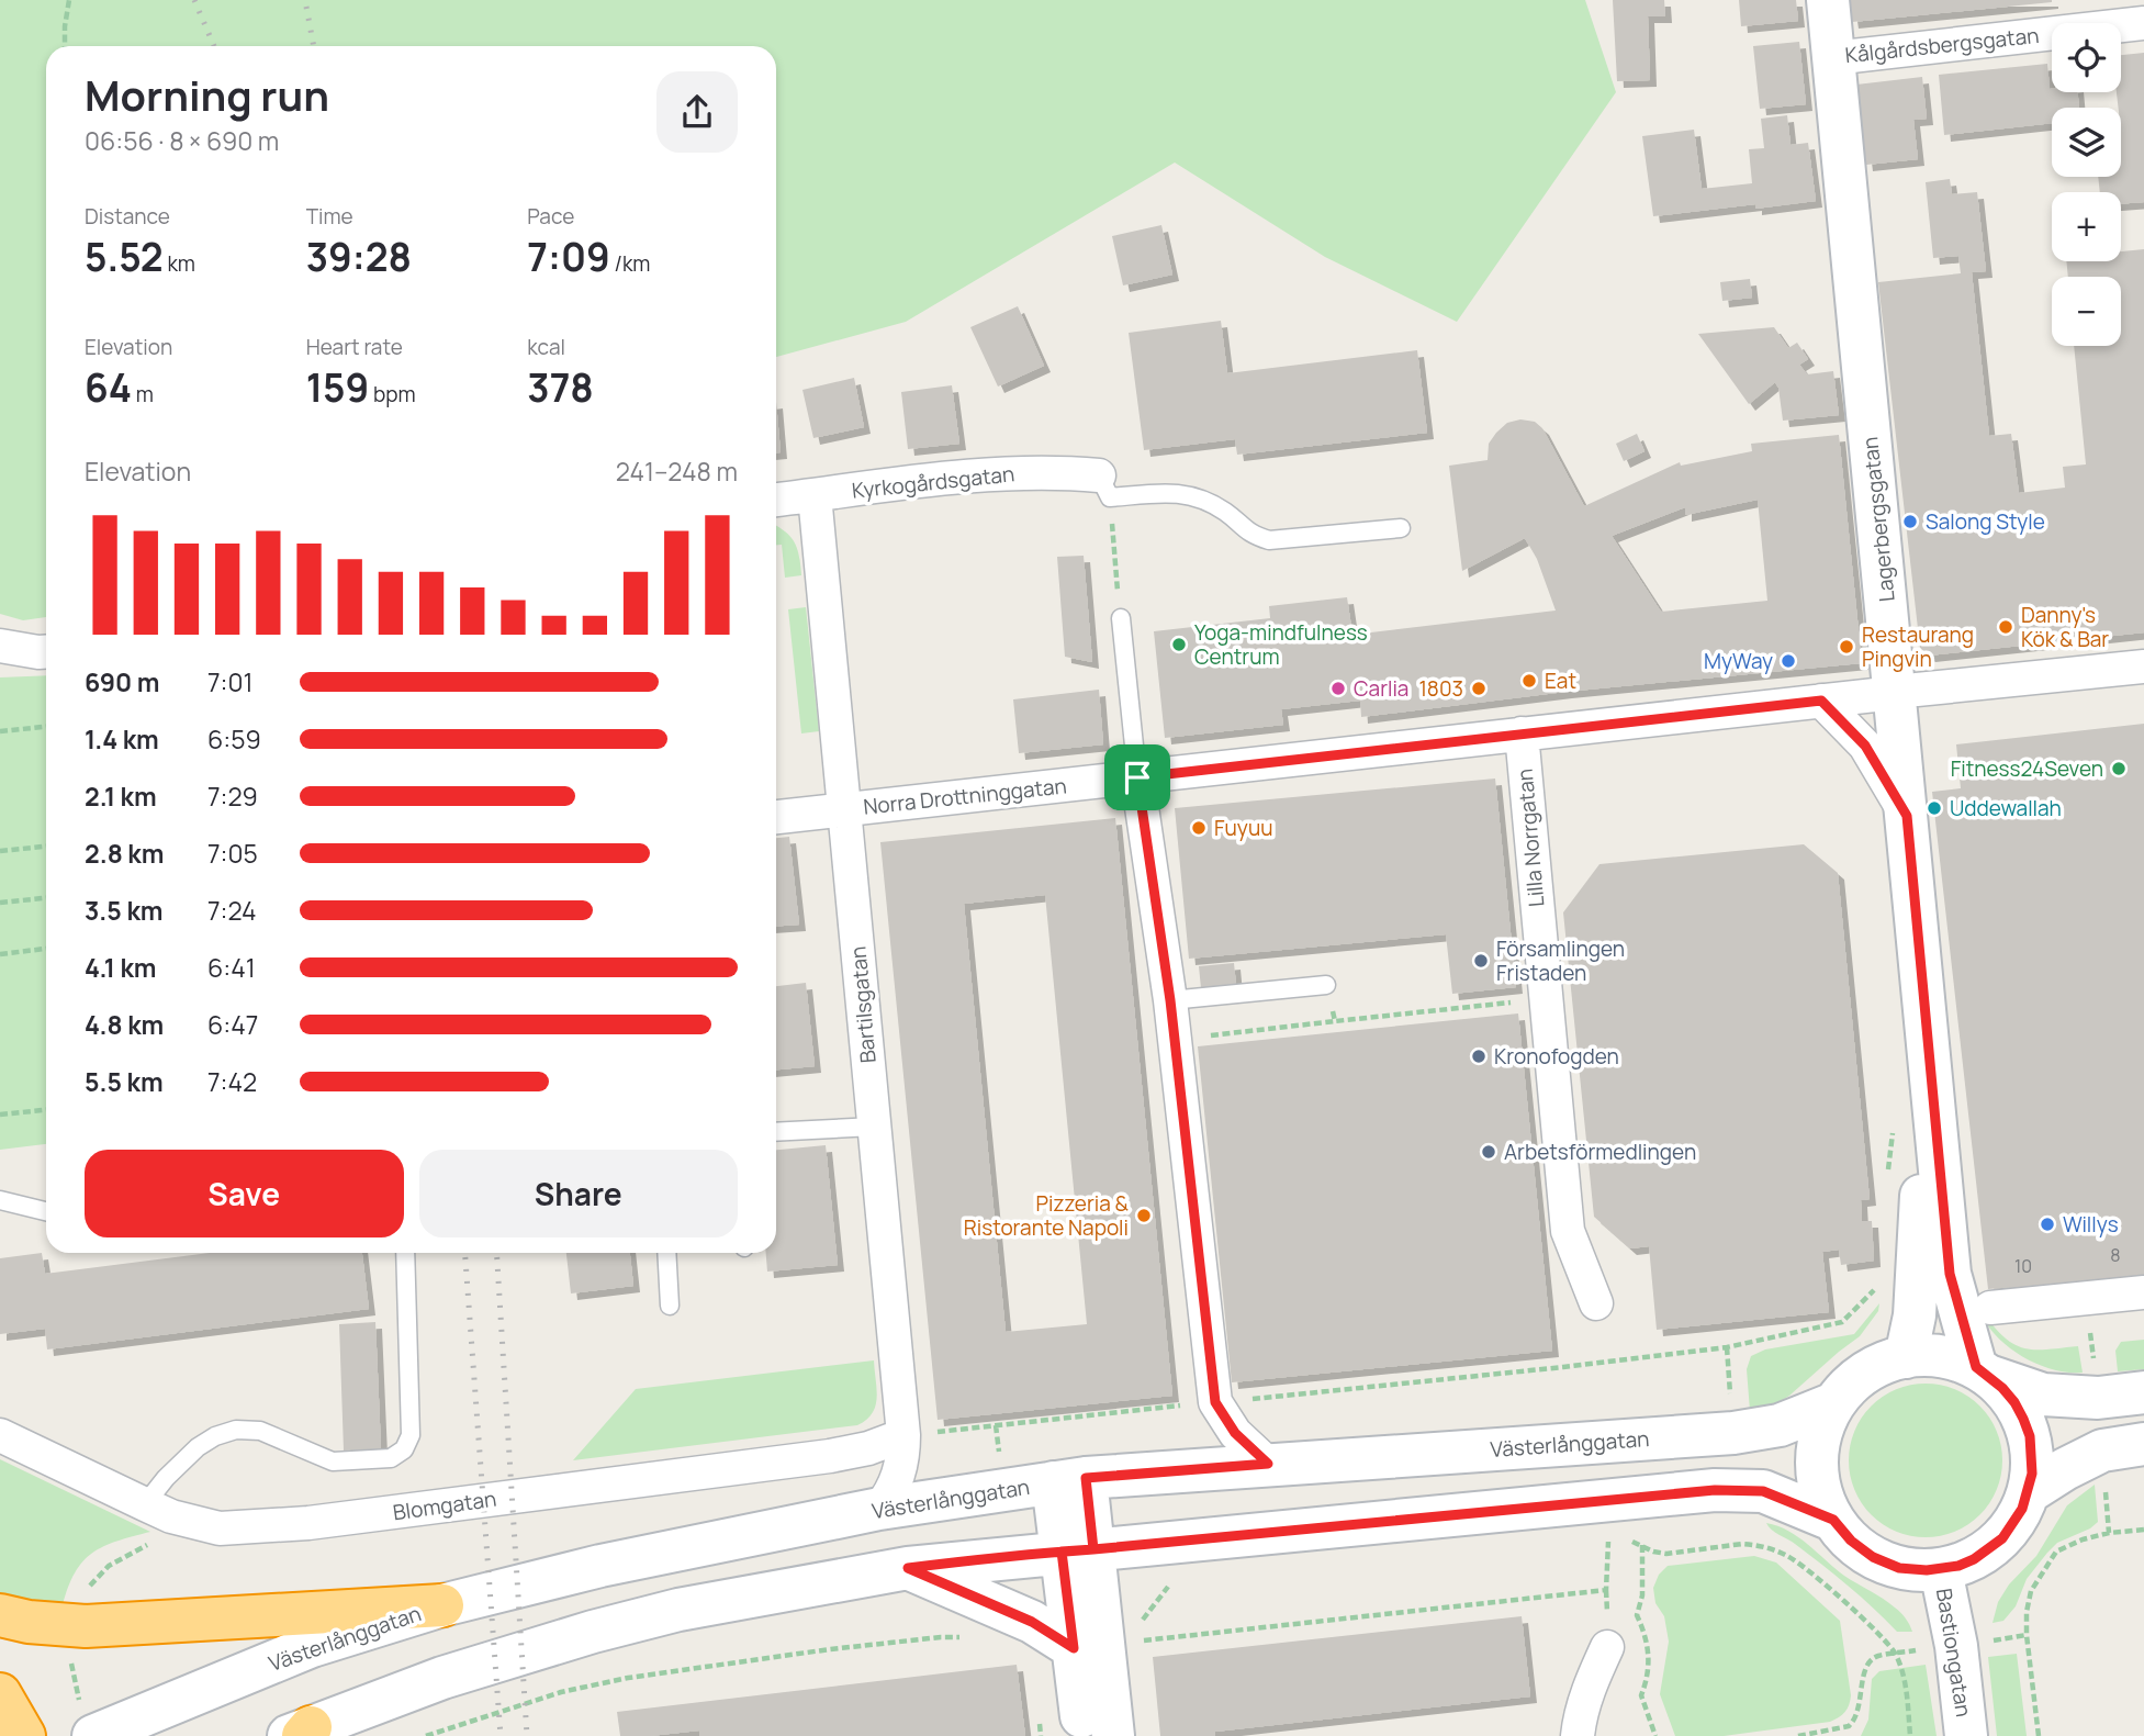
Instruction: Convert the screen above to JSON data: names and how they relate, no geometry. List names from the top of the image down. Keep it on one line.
{"streets":{"main road":["Lagerbergsgatan","Västerlånggatan","Bastiongatan"],"street":["Kålgårdsbergsgatan","Kyrkogårdsgatan","Norra Drottninggatan","Lilla Norrgatan","Bartilsgatan","Blomgatan"]},"crossings":[["Kålgårdsbergsgatan","Lagerbergsgatan"],["Kyrkogårdsgatan","Bartilsgatan"],["Lagerbergsgatan","Norra Drottninggatan"],["Lagerbergsgatan","Västerlånggatan"],["Lagerbergsgatan","Bastiongatan"],["Norra Drottninggatan","Lilla Norrgatan"],["Norra Drottninggatan","Bartilsgatan"],["Bartilsgatan","Västerlånggatan"],["Bartilsgatan","Blomgatan"],["Västerlånggatan","Bastiongatan"]],"places":["Salong Style","Danny's Kök & Bar","Yoga-mindfulness Centrum","Restaurang Pingvin","MyWay","Eat","Carlia","1803","Fitness24Seven","Uddewallah","Fuyuu","Församlingen Fristaden","Kronofogden","Arbetsförmedlingen","Pizzeria & Ristorante Napoli","Willys"],"house_numbers":["8","10"],"page":{"map_buttons":["+","−"],"heading":["Morning run","06:56 · 8 × 690 m"],"stats":[["Distance","5.52 km"],["Time","39:28"],["Pace","7:09 /km"],["Elevation","64 m"],["Heart rate","159 bpm"],["kcal","378"]],"chart":["Elevation","241–248 m"],"list":[{"name":"690 m","note":"7:01"},{"name":"1.4 km","note":"6:59"},{"name":"2.1 km","note":"7:29"},{"name":"2.8 km","note":"7:05"},{"name":"3.5 km","note":"7:24"},{"name":"4.1 km","note":"6:41"},{"name":"4.8 km","note":"6:47"},{"name":"5.5 km","note":"7:42"}],"buttons":["Save","Share"]}}
